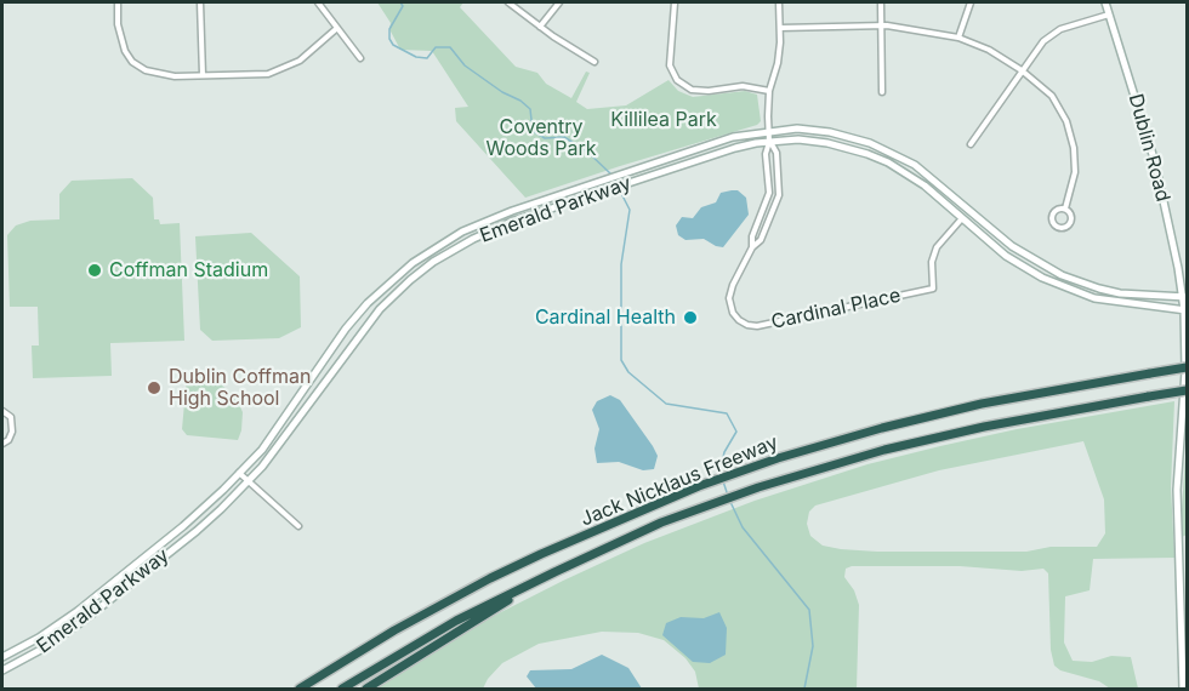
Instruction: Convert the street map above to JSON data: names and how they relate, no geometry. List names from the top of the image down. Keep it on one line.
{"streets":{"highway":["Jack Nicklaus Freeway"],"main road":["Dublin Road","Emerald Parkway"],"street":["Cardinal Place"]},"crossings":[["Dublin Road","Emerald Parkway"],["Emerald Parkway","Cardinal Place"]],"parks":["Killilea Park","Coventry Woods Park"],"places":["Coffman Stadium","Cardinal Health","Dublin Coffman High School"]}
